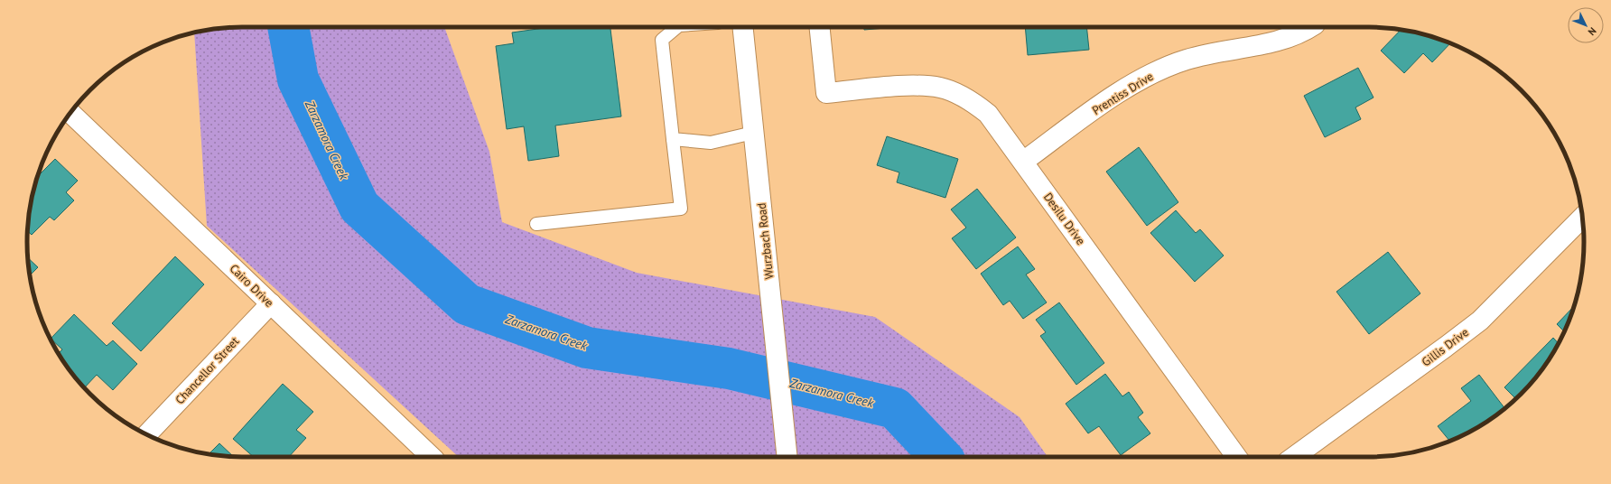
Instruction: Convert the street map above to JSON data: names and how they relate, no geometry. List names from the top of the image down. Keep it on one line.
{"streets":{"street":["Prentiss Drive","Desilu Drive","Wurzbach Road","Cairo Drive","Gillis Drive","Chancellor Street"]},"crossings":[["Prentiss Drive","Desilu Drive"],["Cairo Drive","Chancellor Street"]],"water":["Zarzamora Creek"],"north":"bottom right"}
